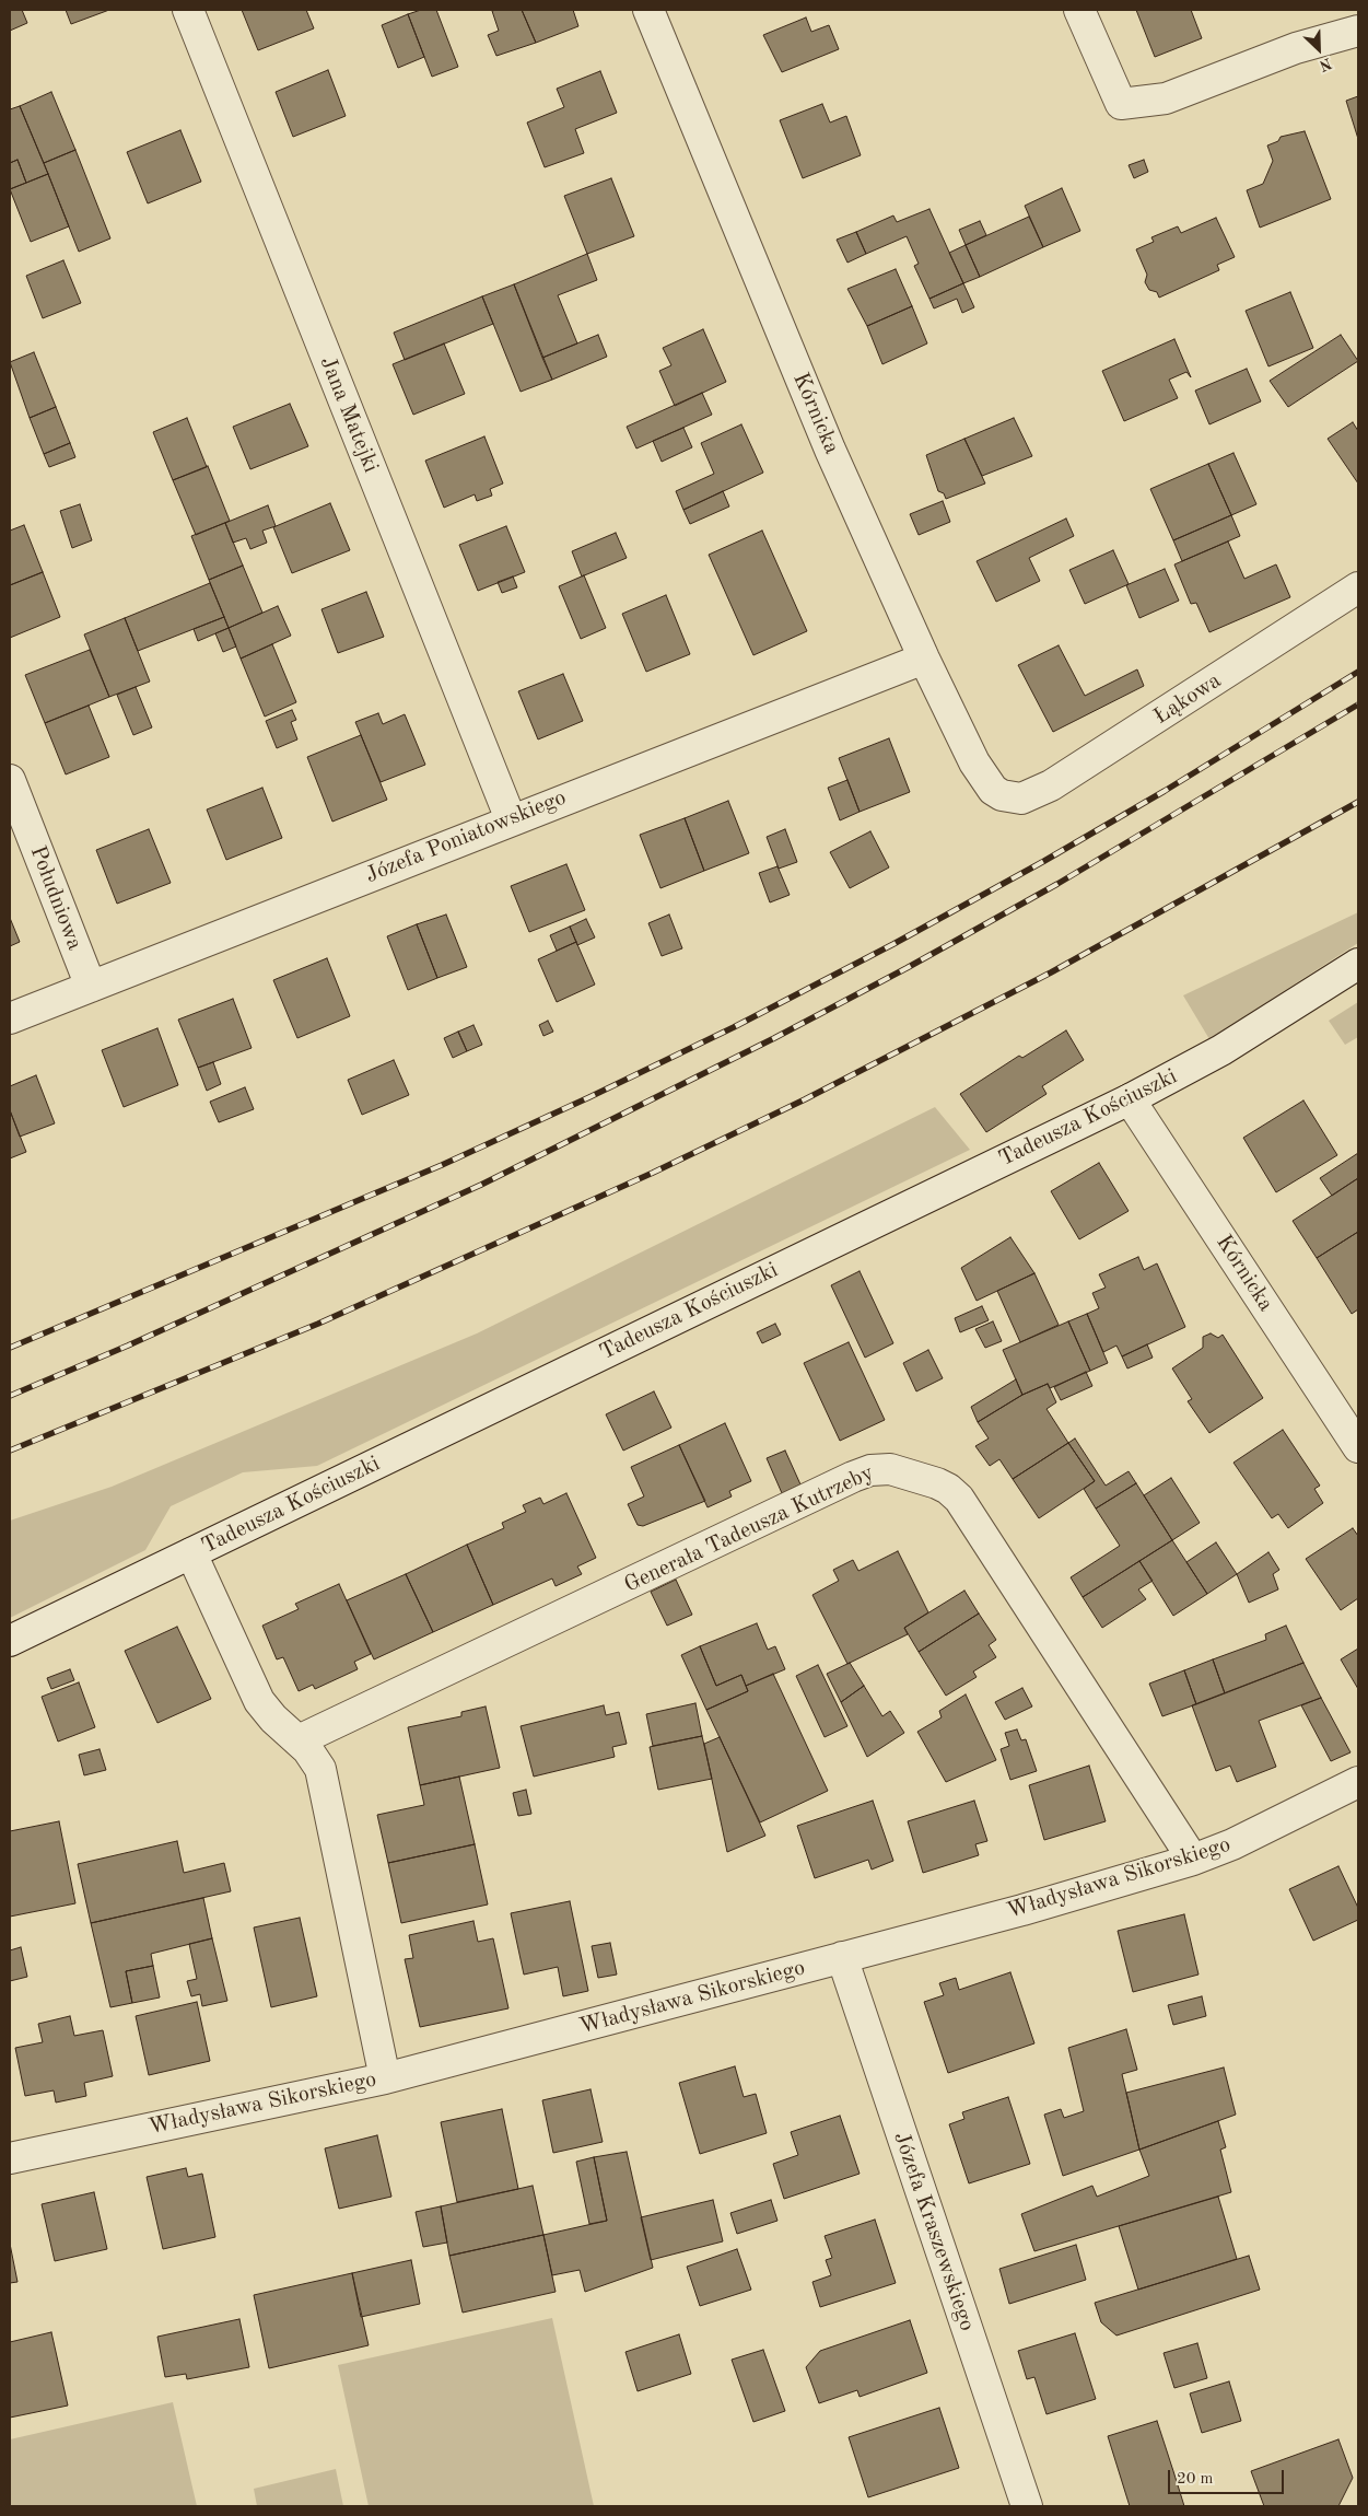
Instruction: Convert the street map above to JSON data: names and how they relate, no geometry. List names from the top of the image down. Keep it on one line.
{"streets":{"street":["Kórnicka","Jana Matejki","Łąkowa","Józefa Poniatowskiego","Południowa","Tadeusza Kościuszki","Generała Tadeusza Kutrzeby","Władysława Sikorskiego","Józefa Kraszewskiego"]},"crossings":[["Kórnicka","Łąkowa"],["Kórnicka","Józefa Poniatowskiego"],["Kórnicka","Tadeusza Kościuszki"],["Jana Matejki","Józefa Poniatowskiego"],["Józefa Poniatowskiego","Południowa"],["Generała Tadeusza Kutrzeby","Władysława Sikorskiego"],["Władysława Sikorskiego","Józefa Kraszewskiego"]],"scale_bar":"20 m","north":"bottom right"}
